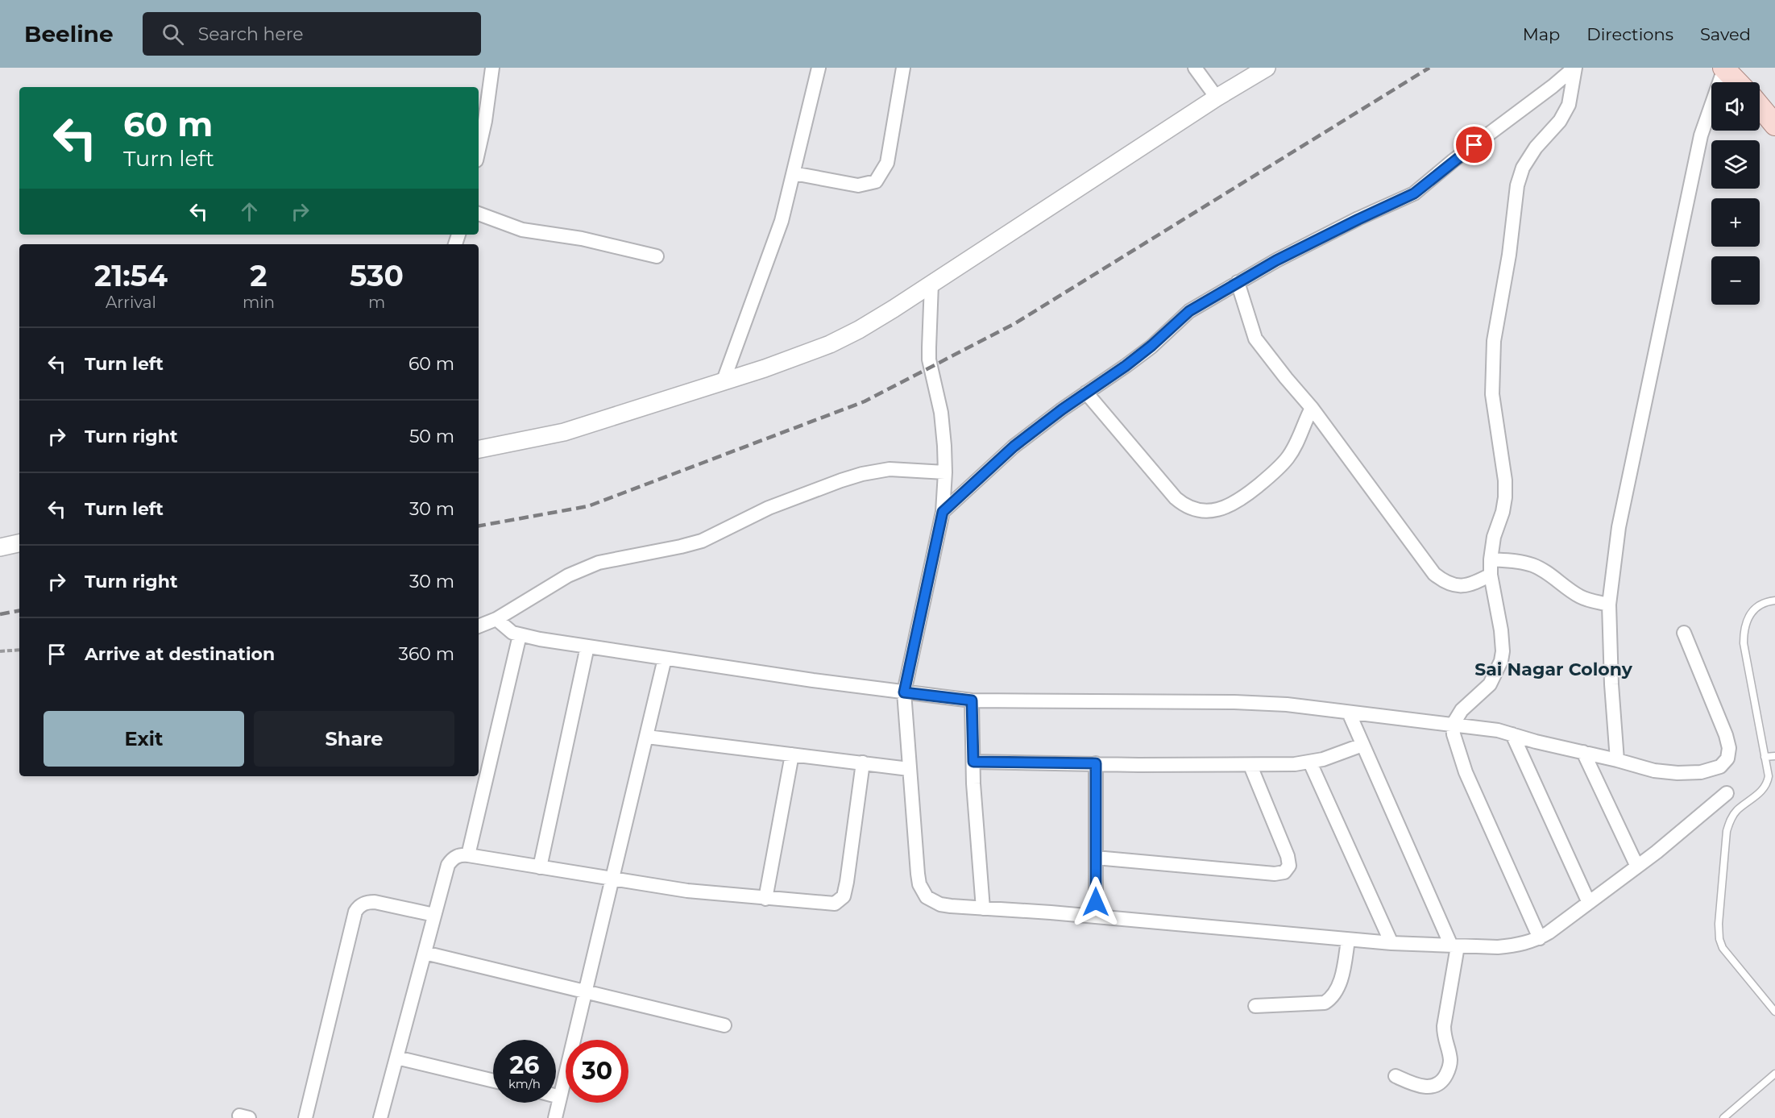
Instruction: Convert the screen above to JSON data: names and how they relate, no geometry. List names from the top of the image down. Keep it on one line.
{"districts":["Sai Nagar Colony"],"page":{"header":"Beeline","search":"Search here","nav":["Map","Directions","Saved"],"map_buttons":["+","−"],"turn":["60 m","Turn left"],"eta":["21:54","Arrival","2","min","530","m"],"list":[{"name":"Turn left","value":"60 m"},{"name":"Turn right","value":"50 m"},{"name":"Turn left","value":"30 m"},{"name":"Turn right","value":"30 m"},{"name":"Arrive at destination","value":"360 m"}],"buttons":["Exit","Share"],"speed":"26 km/h","limit":"30"}}
